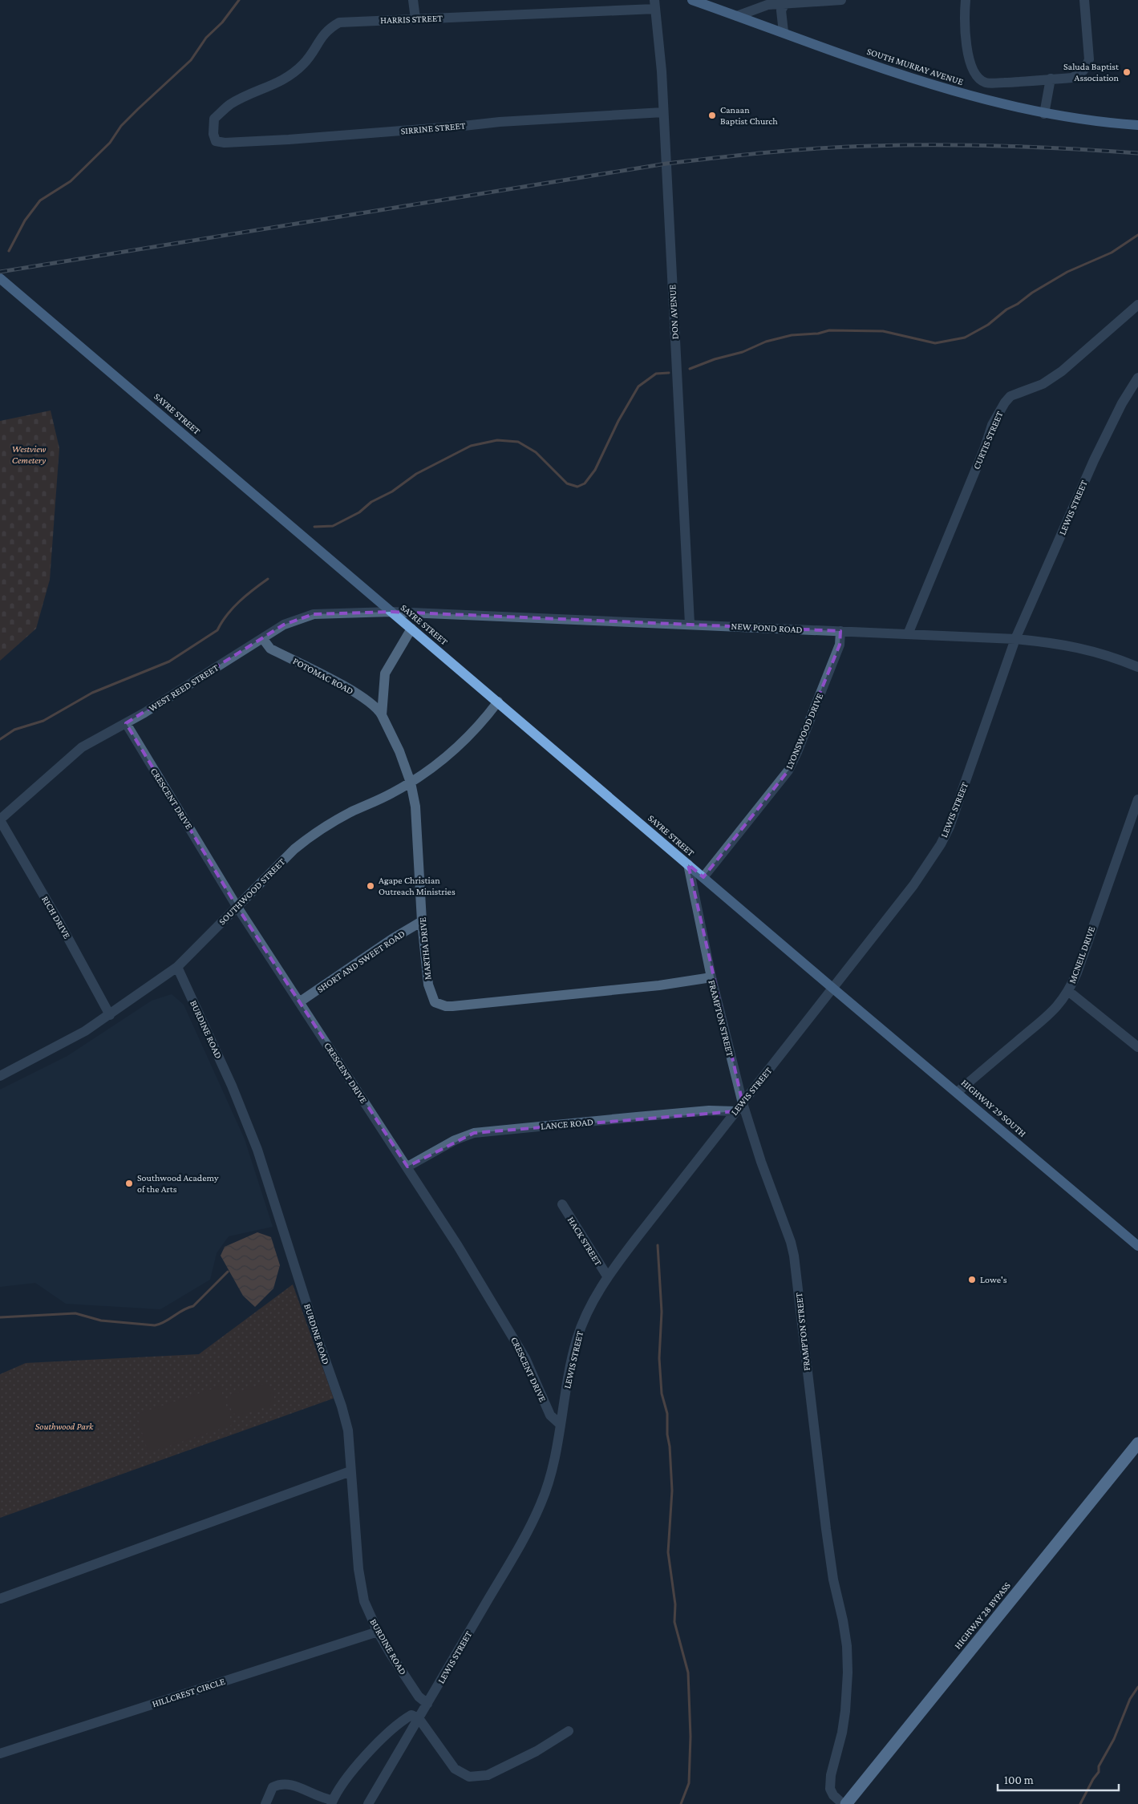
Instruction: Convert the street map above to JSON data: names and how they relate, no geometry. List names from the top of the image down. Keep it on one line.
{"streets":{"highway":["HIGHWAY 28 BYPASS"],"main road":["SOUTH MURRAY AVENUE","SAYRE STREET","HIGHWAY 29 SOUTH"],"street":["HARRIS STREET","SIRRINE STREET","DON AVENUE","CURTIS STREET","LEWIS STREET","NEW POND ROAD","POTOMAC ROAD","WEST REED STREET","LYONSWOOD DRIVE","CRESCENT DRIVE","SOUTHWOOD STREET","RICH DRIVE","MARTHA DRIVE","MCNEIL DRIVE","SHORT AND SWEET ROAD","FRAMPTON STREET","BURDINE ROAD","LANCE ROAD","HACK STREET","HILLCREST CIRCLE"]},"crossings":[["HARRIS STREET","SIRRINE STREET"],["HARRIS STREET","DON AVENUE"],["SIRRINE STREET","DON AVENUE"],["DON AVENUE","NEW POND ROAD"],["SAYRE STREET","LEWIS STREET"],["SAYRE STREET","NEW POND ROAD"],["SAYRE STREET","WEST REED STREET"],["SAYRE STREET","LYONSWOOD DRIVE"],["SAYRE STREET","SOUTHWOOD STREET"],["SAYRE STREET","FRAMPTON STREET"],["SAYRE STREET","HIGHWAY 29 SOUTH"],["CURTIS STREET","NEW POND ROAD"],["LEWIS STREET","NEW POND ROAD"],["LEWIS STREET","CRESCENT DRIVE"],["LEWIS STREET","FRAMPTON STREET"],["LEWIS STREET","BURDINE ROAD"],["LEWIS STREET","HIGHWAY 29 SOUTH"],["LEWIS STREET","LANCE ROAD"],["LEWIS STREET","HACK STREET"],["NEW POND ROAD","WEST REED STREET"],["NEW POND ROAD","LYONSWOOD DRIVE"],["POTOMAC ROAD","WEST REED STREET"],["POTOMAC ROAD","MARTHA DRIVE"],["WEST REED STREET","CRESCENT DRIVE"],["WEST REED STREET","RICH DRIVE"],["CRESCENT DRIVE","SOUTHWOOD STREET"],["CRESCENT DRIVE","SHORT AND SWEET ROAD"],["CRESCENT DRIVE","LANCE ROAD"],["SOUTHWOOD STREET","RICH DRIVE"],["SOUTHWOOD STREET","MARTHA DRIVE"],["SOUTHWOOD STREET","BURDINE ROAD"],["MARTHA DRIVE","SHORT AND SWEET ROAD"],["MARTHA DRIVE","FRAMPTON STREET"],["MCNEIL DRIVE","HIGHWAY 29 SOUTH"],["BURDINE ROAD","HILLCREST CIRCLE"]],"parks":["Westview Cemetery","Southwood Park"],"places":["Saluda Baptist Association","Canaan Baptist Church","Agape Christian Outreach Ministries","Southwood Academy of the Arts","Lowe's"],"scale_bar":"100 m"}
